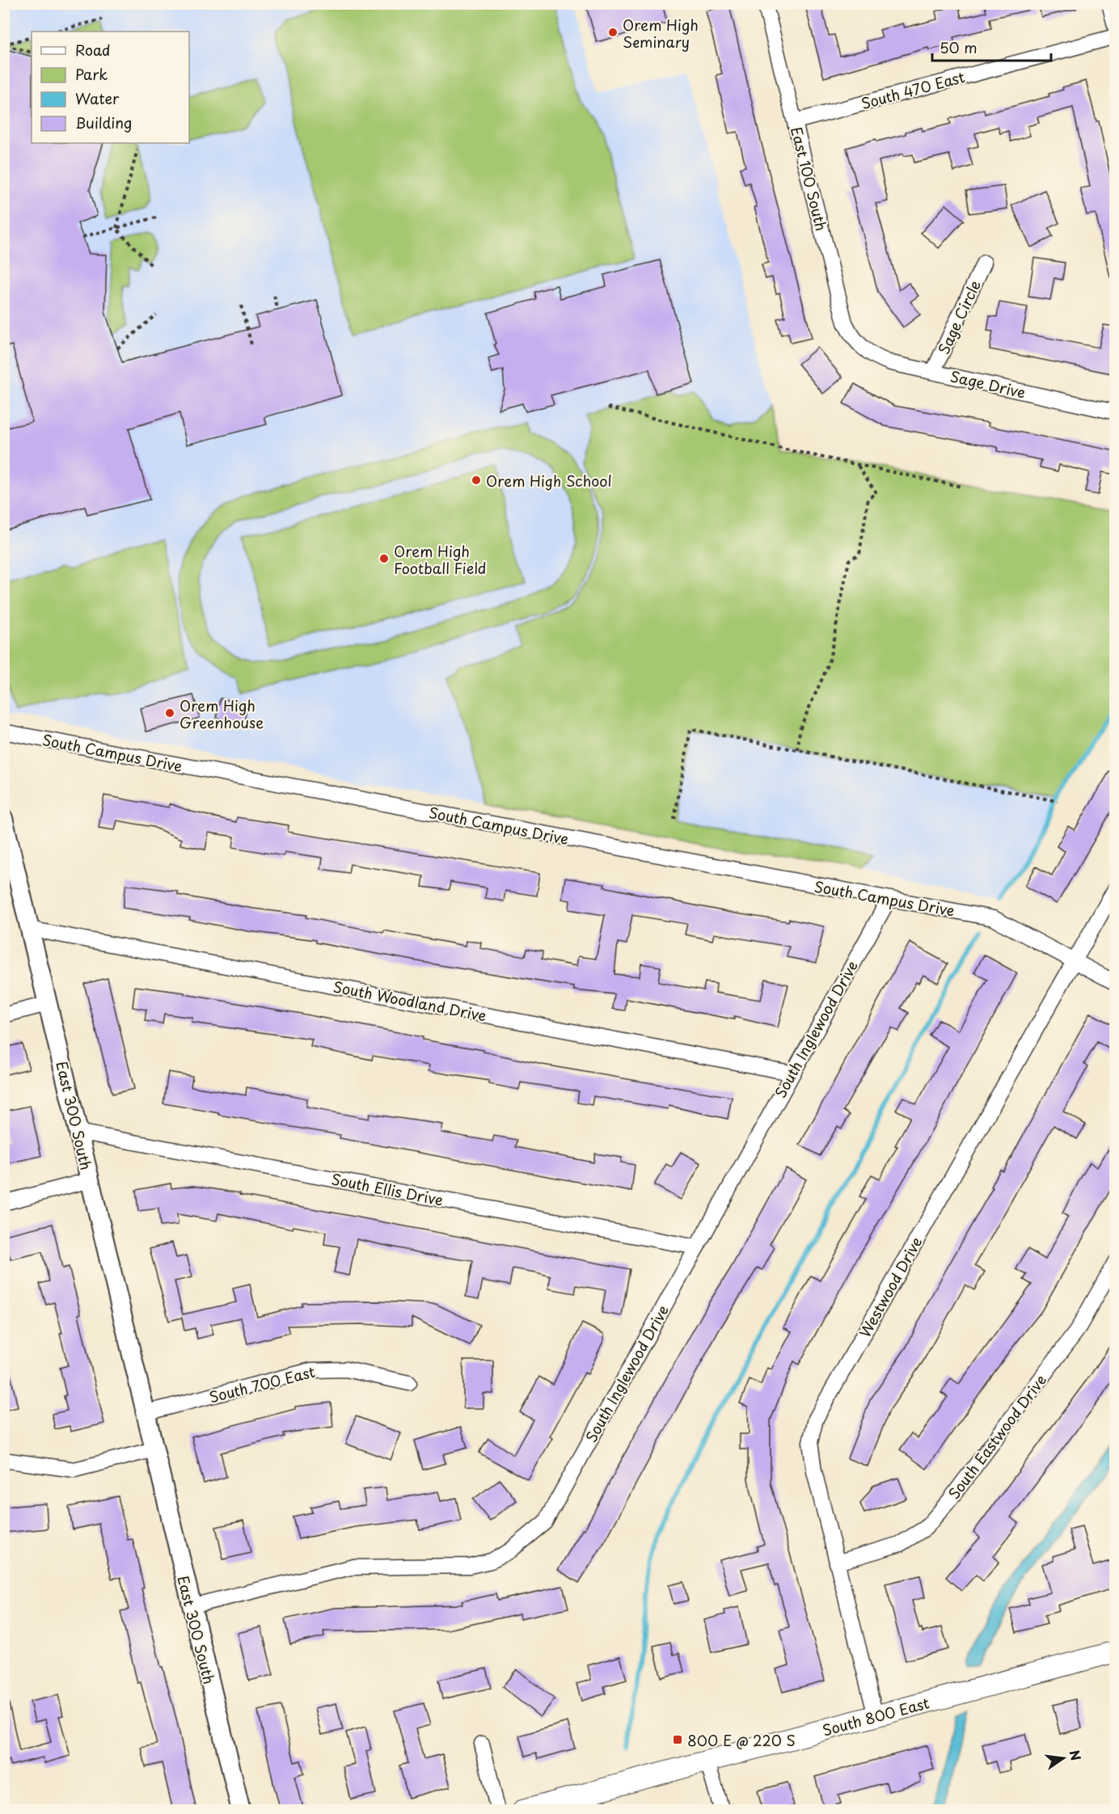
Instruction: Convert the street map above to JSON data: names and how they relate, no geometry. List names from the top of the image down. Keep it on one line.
{"streets":{"main road":["South 800 East"],"street":["South 470 East","East 100 South","Sage Circle","Sage Drive","South Campus Drive","South Woodland Drive","South Inglewood Drive","East 300 South","South Ellis Drive","Westwood Drive","South 700 East","South Eastwood Drive"]},"crossings":[["South 470 East","East 100 South"],["East 100 South","Sage Drive"],["Sage Circle","Sage Drive"],["South Campus Drive","South Inglewood Drive"],["South Campus Drive","Westwood Drive"],["South Woodland Drive","South Inglewood Drive"],["South Woodland Drive","East 300 South"],["South Inglewood Drive","East 300 South"],["South Inglewood Drive","South Ellis Drive"],["East 300 South","South Ellis Drive"],["East 300 South","South 700 East"],["Westwood Drive","South Eastwood Drive"],["Westwood Drive","South 800 East"]],"places":{"other":["Orem High Seminary","Orem High School","Orem High Football Field","Orem High Greenhouse"],"transit":["800 E @ 220 S"]},"legend":["Road","Park","Water","Building"],"scale_bar":"50 m","north":"right"}
